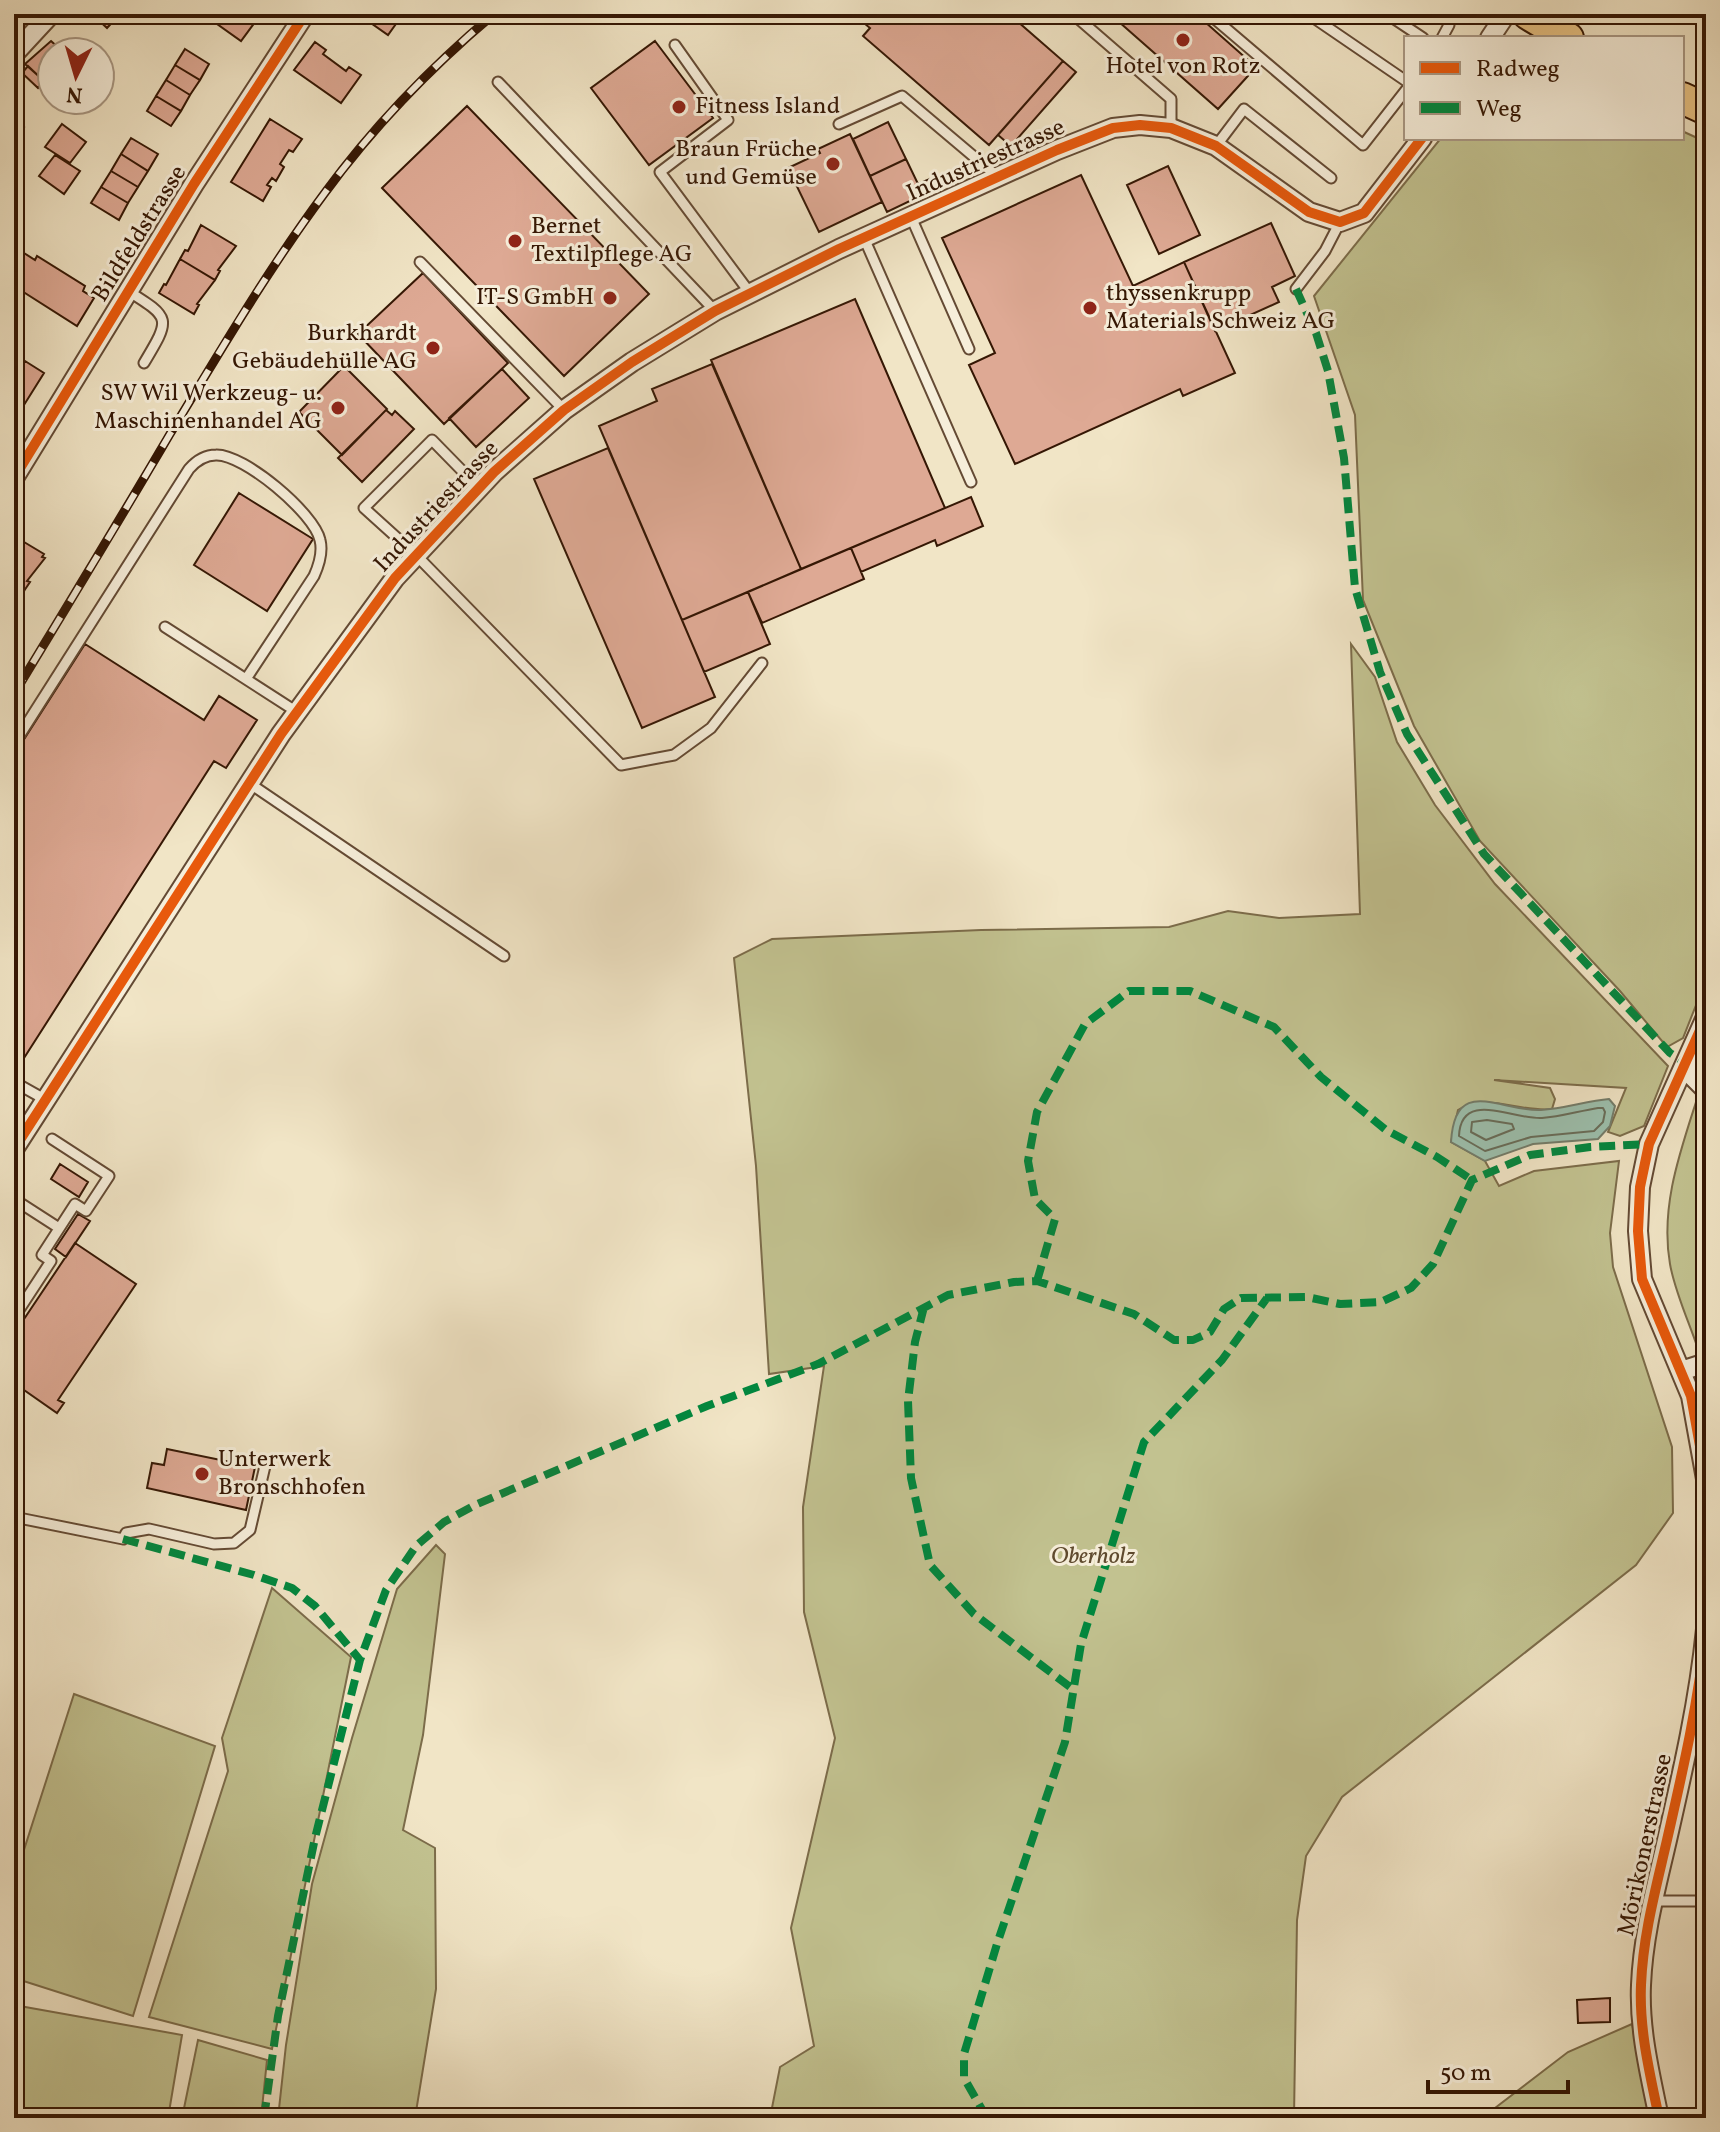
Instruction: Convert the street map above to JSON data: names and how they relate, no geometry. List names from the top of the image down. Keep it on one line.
{"streets":{"street":["Industriestrasse","Bildfeldstrasse","Mörikonerstrasse"]},"parks":["Oberholz"],"places":["Hotel von Rotz","Fitness Island","Braun Früche und Gemüse","Bernet Textilpflege AG","IT-S GmbH","thyssenkrupp Materials Schweiz AG","Burkhardt Gebäudehülle AG","SW Wil Werkzeug- u. Maschinenhandel AG","Unterwerk Bronschhofen"],"legend":["Radweg","Weg"],"scale_bar":"50 m","north":"bottom"}
